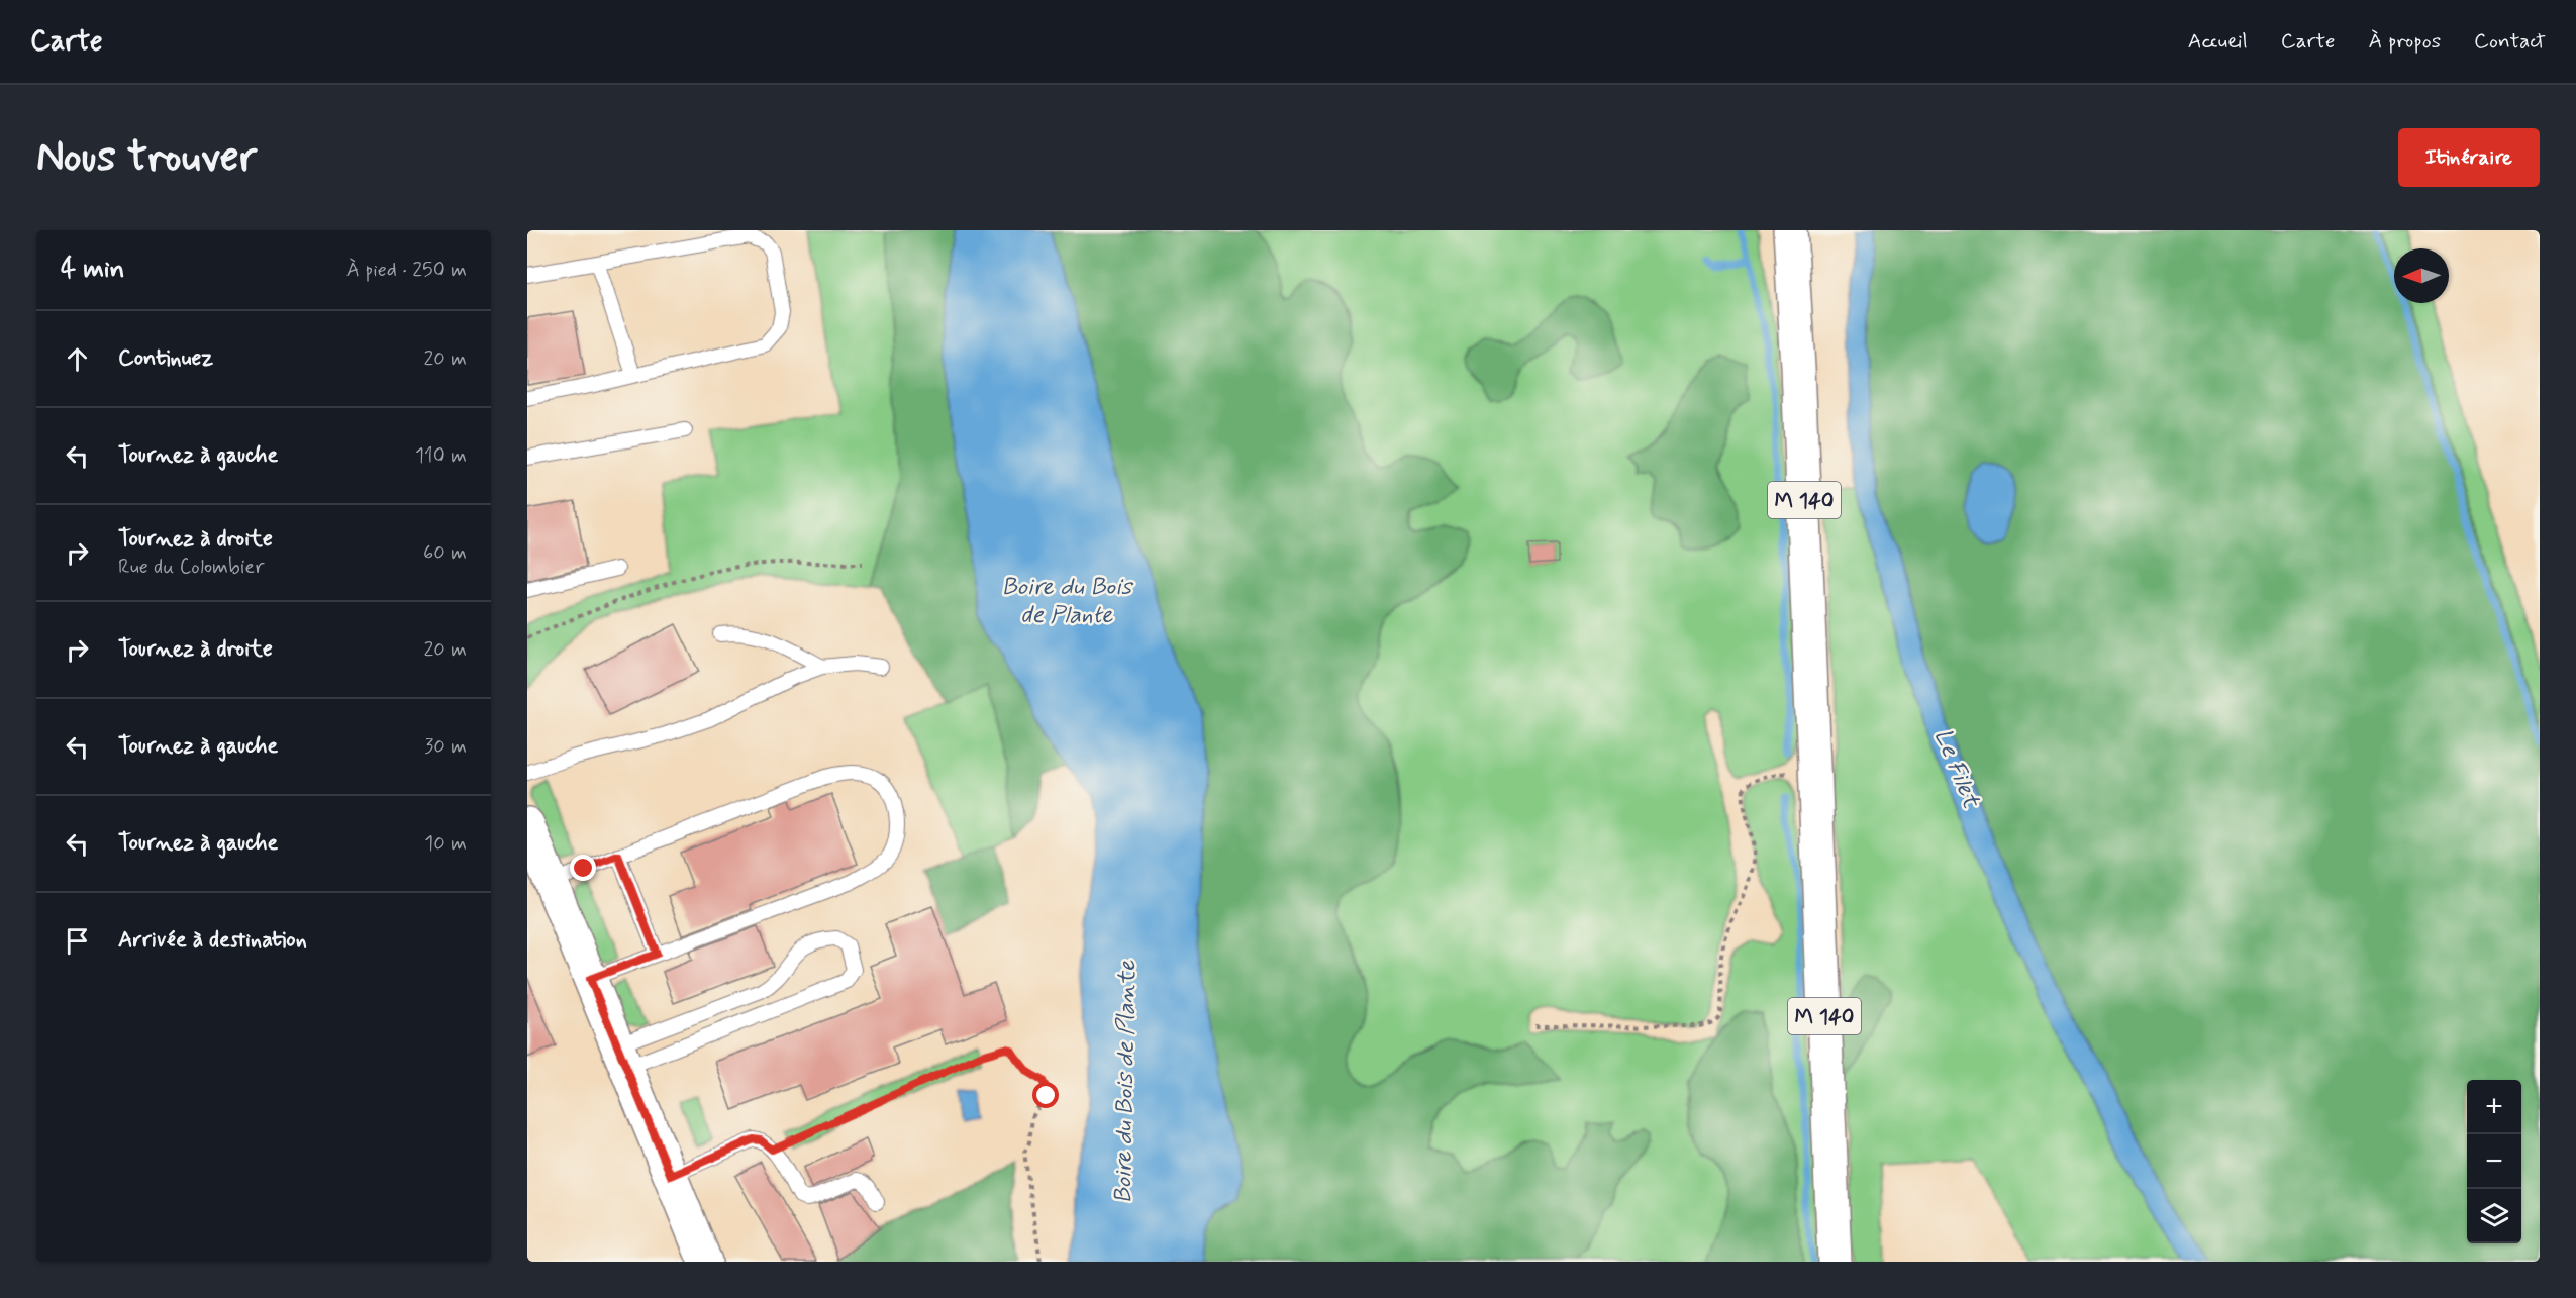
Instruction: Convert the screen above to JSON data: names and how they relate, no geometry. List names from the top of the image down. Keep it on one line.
{"streets":{"main road":["M 140"]},"water":["Boire du Bois de Plante","Le Filet"],"north":"left","page":{"header":"Carte","nav":["Accueil","Carte","À propos","Contact"],"buttons":"Itinéraire","title":"Nous trouver","heading":["4 min","À pied · 250 m"],"list":[["Continuez","20 m"],["Tournez à gauche","110 m"],["Tournez à droite","Rue du Colombier","60 m"],["Tournez à droite","20 m"],["Tournez à gauche","30 m"],["Tournez à gauche","10 m"],"Arrivée à destination"],"map_buttons":["+","−"]}}
